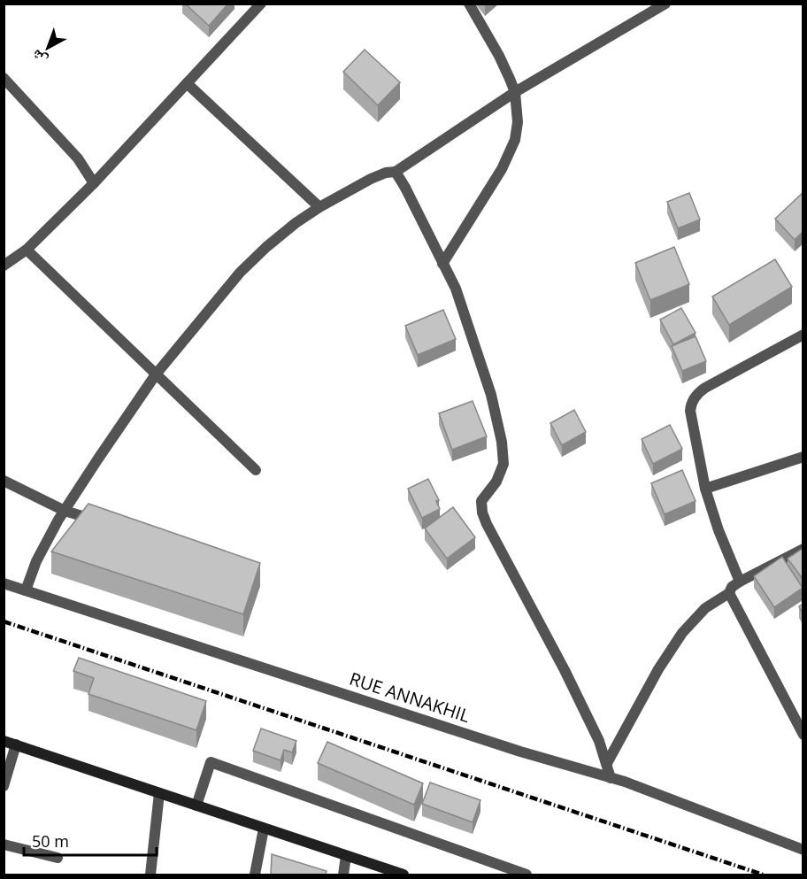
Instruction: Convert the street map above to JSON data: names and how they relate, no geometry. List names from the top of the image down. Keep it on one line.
{"streets":{"street":["RUE ANNAKHIL"]},"scale_bar":"50 m","north":"bottom left"}
